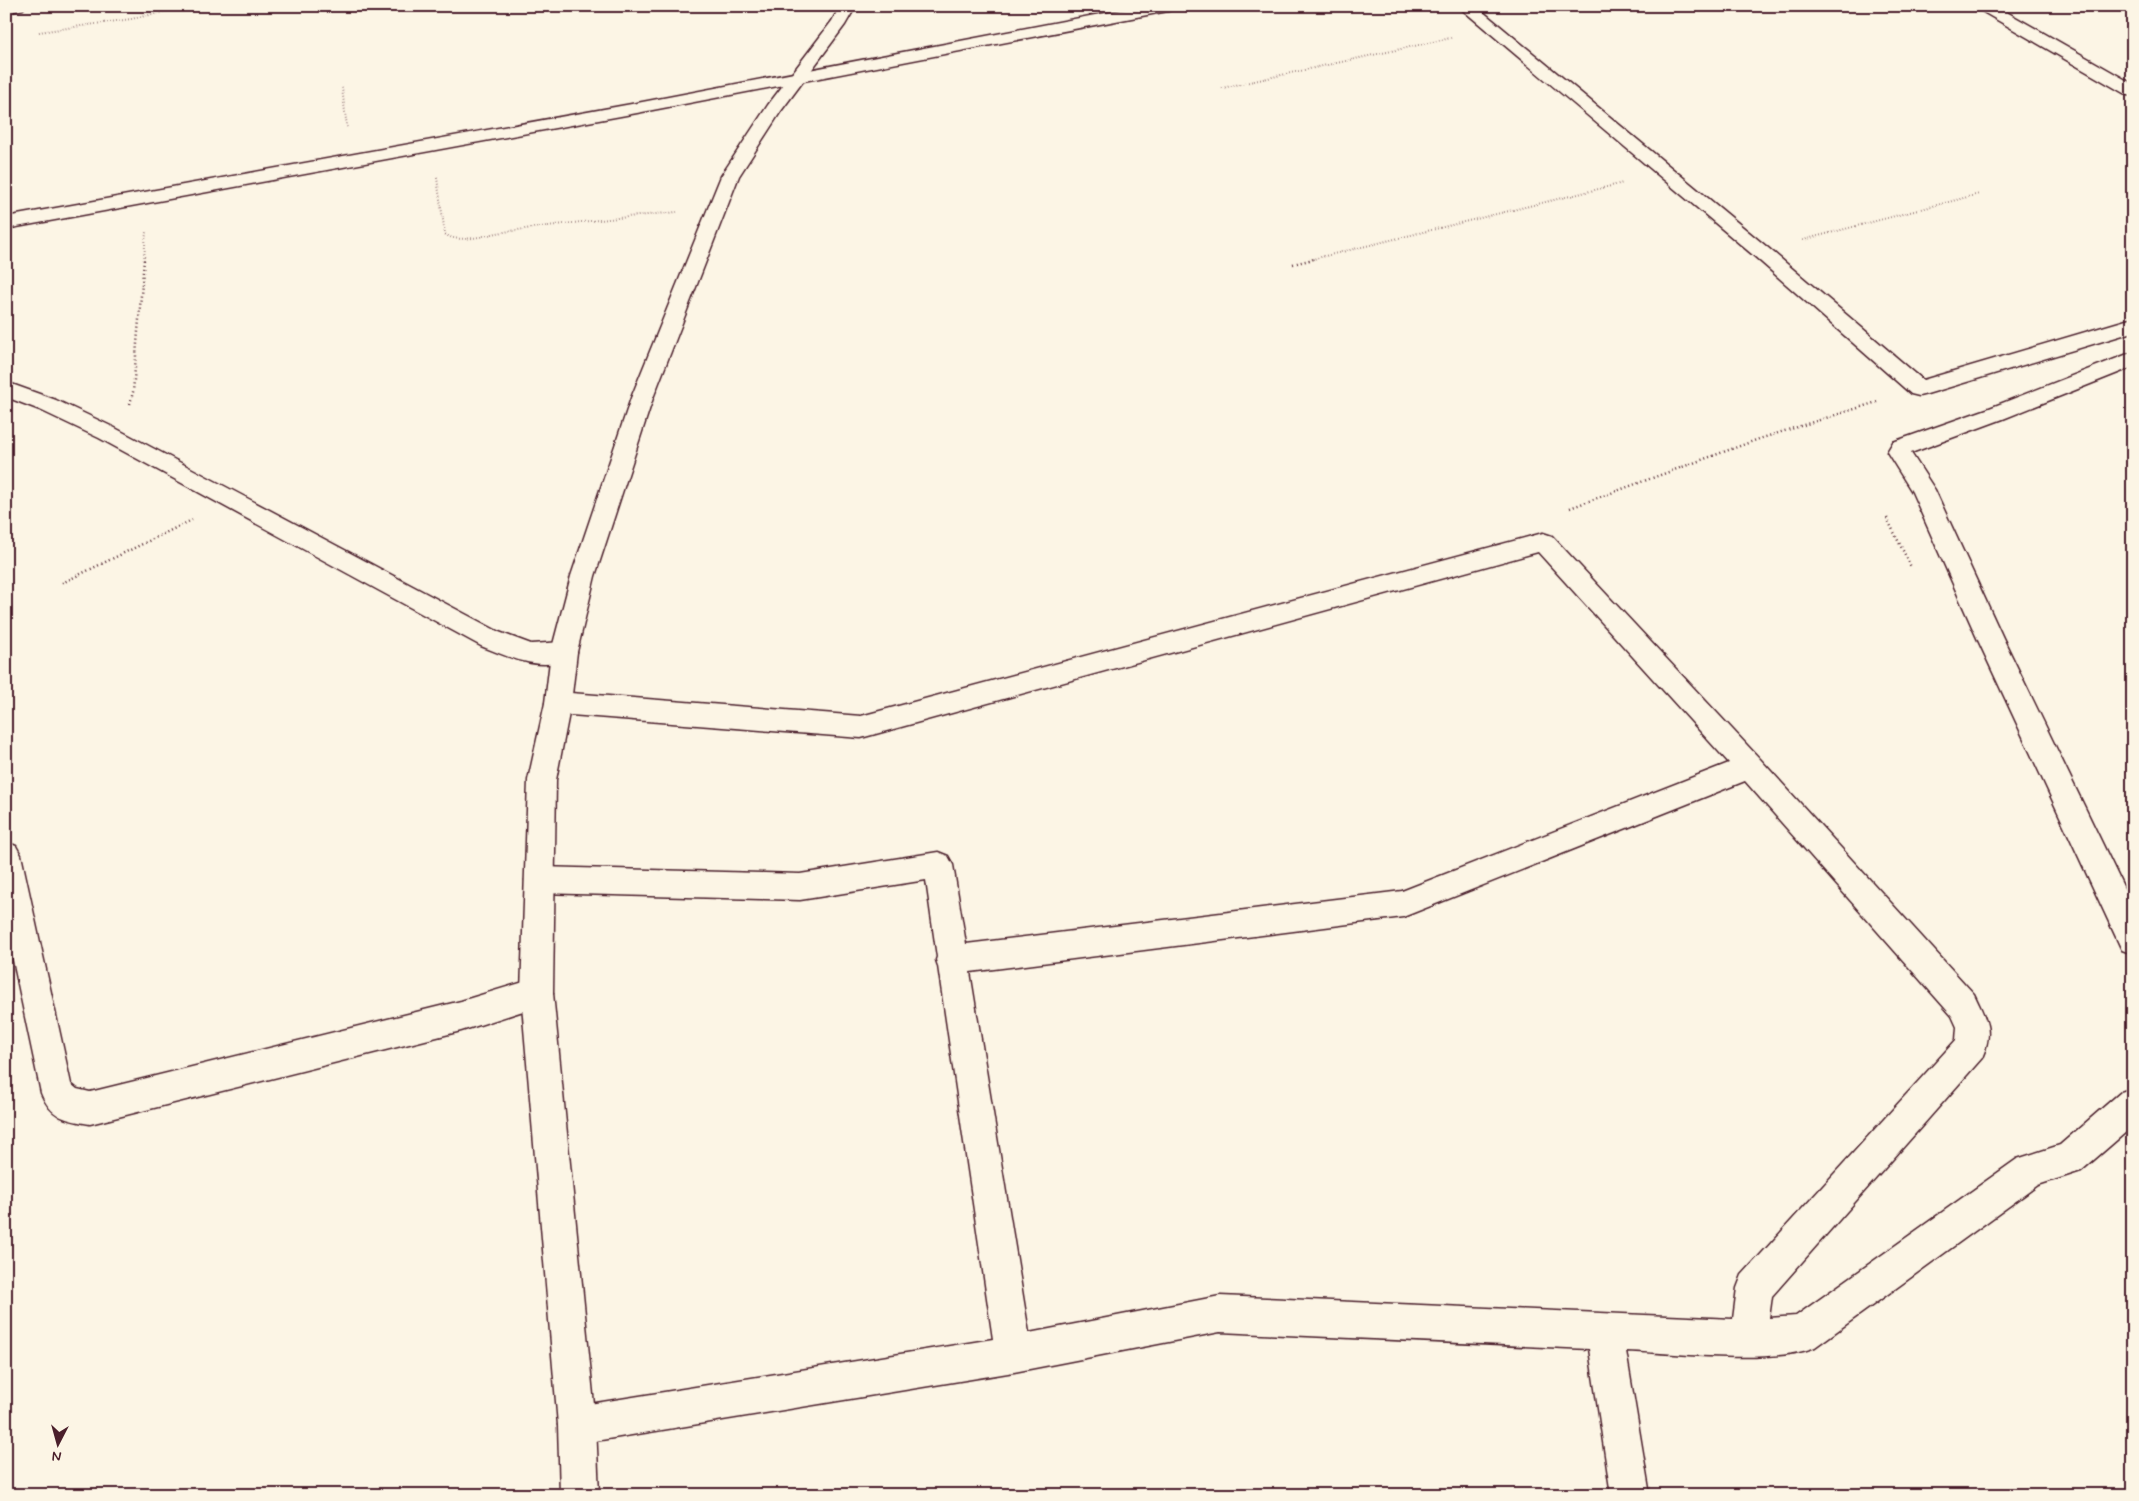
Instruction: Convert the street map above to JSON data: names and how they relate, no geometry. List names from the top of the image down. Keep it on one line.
{"north":"bottom"}
